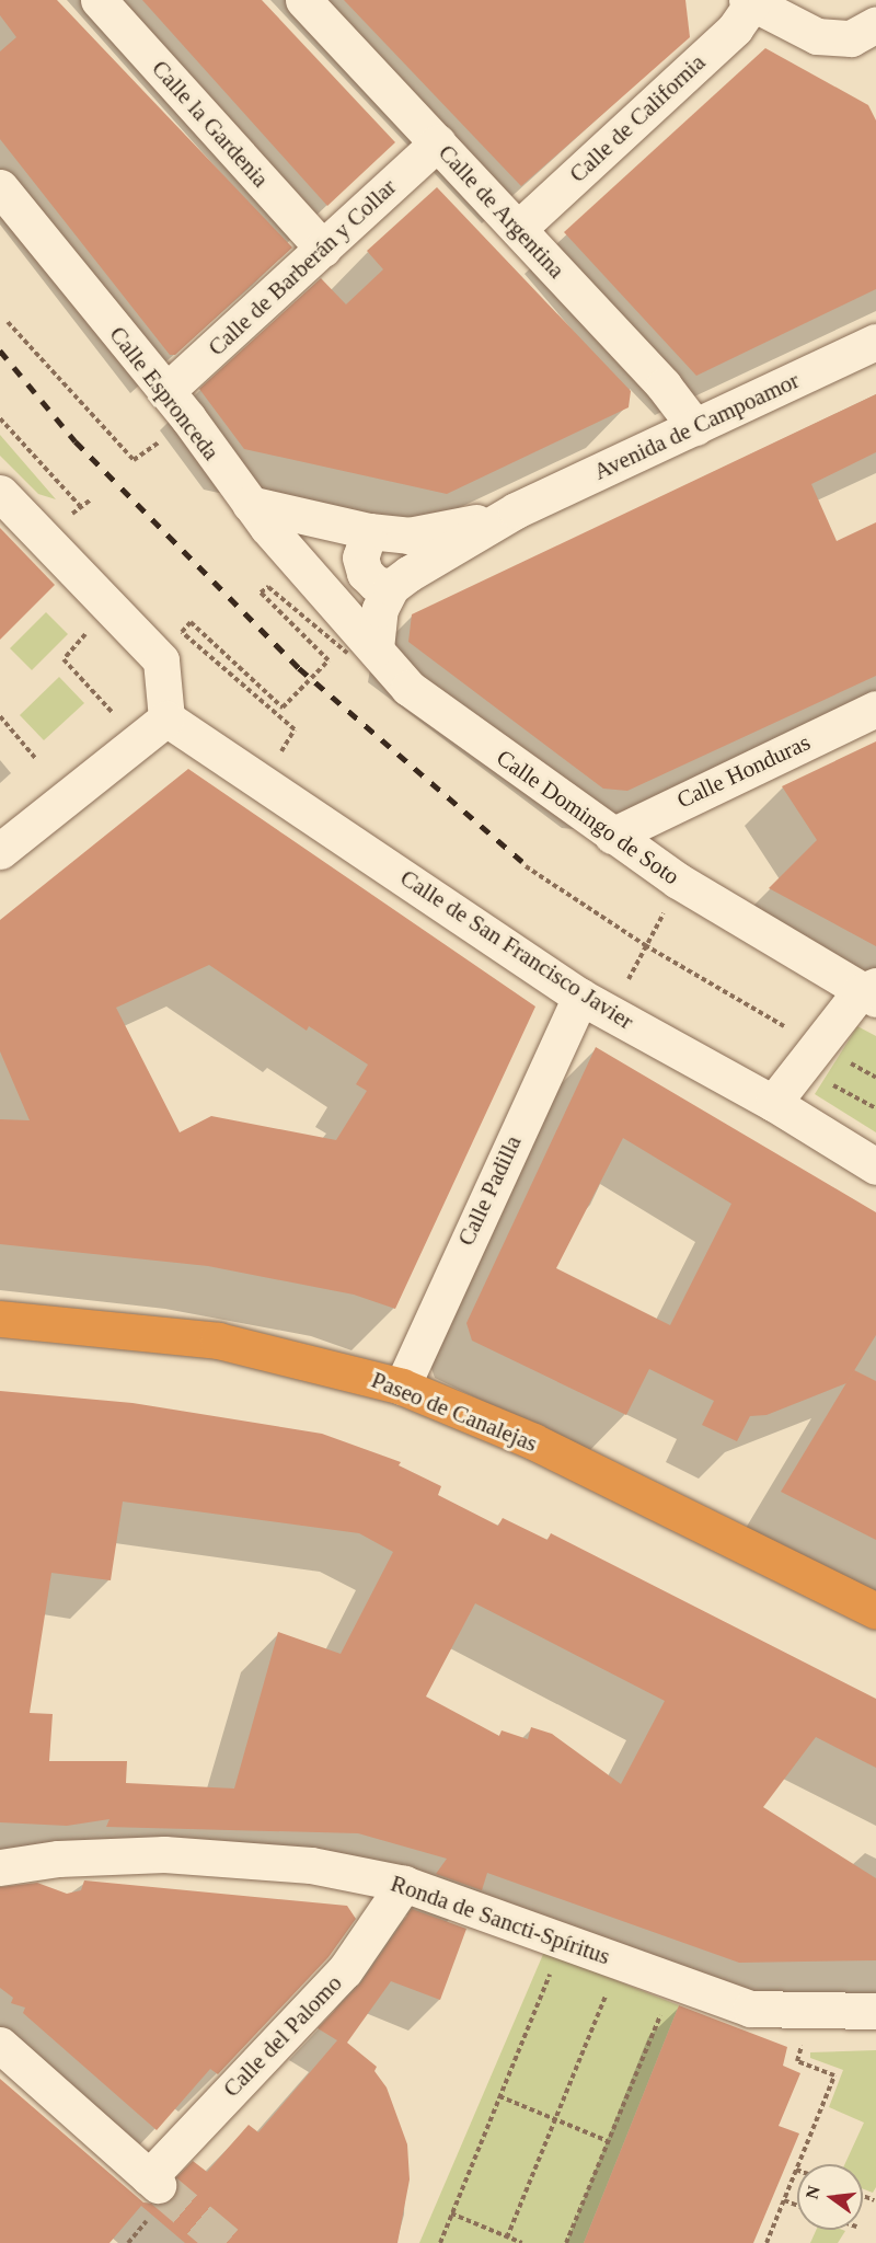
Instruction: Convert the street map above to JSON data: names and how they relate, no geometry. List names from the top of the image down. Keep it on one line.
{"streets":{"highway":["Paseo de Canalejas"],"street":["Calle de California","Calle la Gardenia","Calle de Argentina","Calle de Barberán y Collar","Calle Espronceda","Avenida de Campoamor","Calle Honduras","Calle Domingo de Soto","Calle de San Francisco Javier","Calle Padilla","Ronda de Sancti-Spíritus","Calle del Palomo"]},"crossings":[["Calle de California","Calle de Argentina"],["Calle la Gardenia","Calle de Barberán y Collar"],["Calle de Argentina","Calle de Barberán y Collar"],["Calle de Argentina","Avenida de Campoamor"],["Calle de Barberán y Collar","Calle Espronceda"],["Calle Espronceda","Avenida de Campoamor"],["Calle Espronceda","Calle Domingo de Soto"],["Calle Honduras","Calle Domingo de Soto"],["Calle de San Francisco Javier","Calle Padilla"],["Calle Padilla","Paseo de Canalejas"],["Ronda de Sancti-Spíritus","Calle del Palomo"]],"north":"left"}
